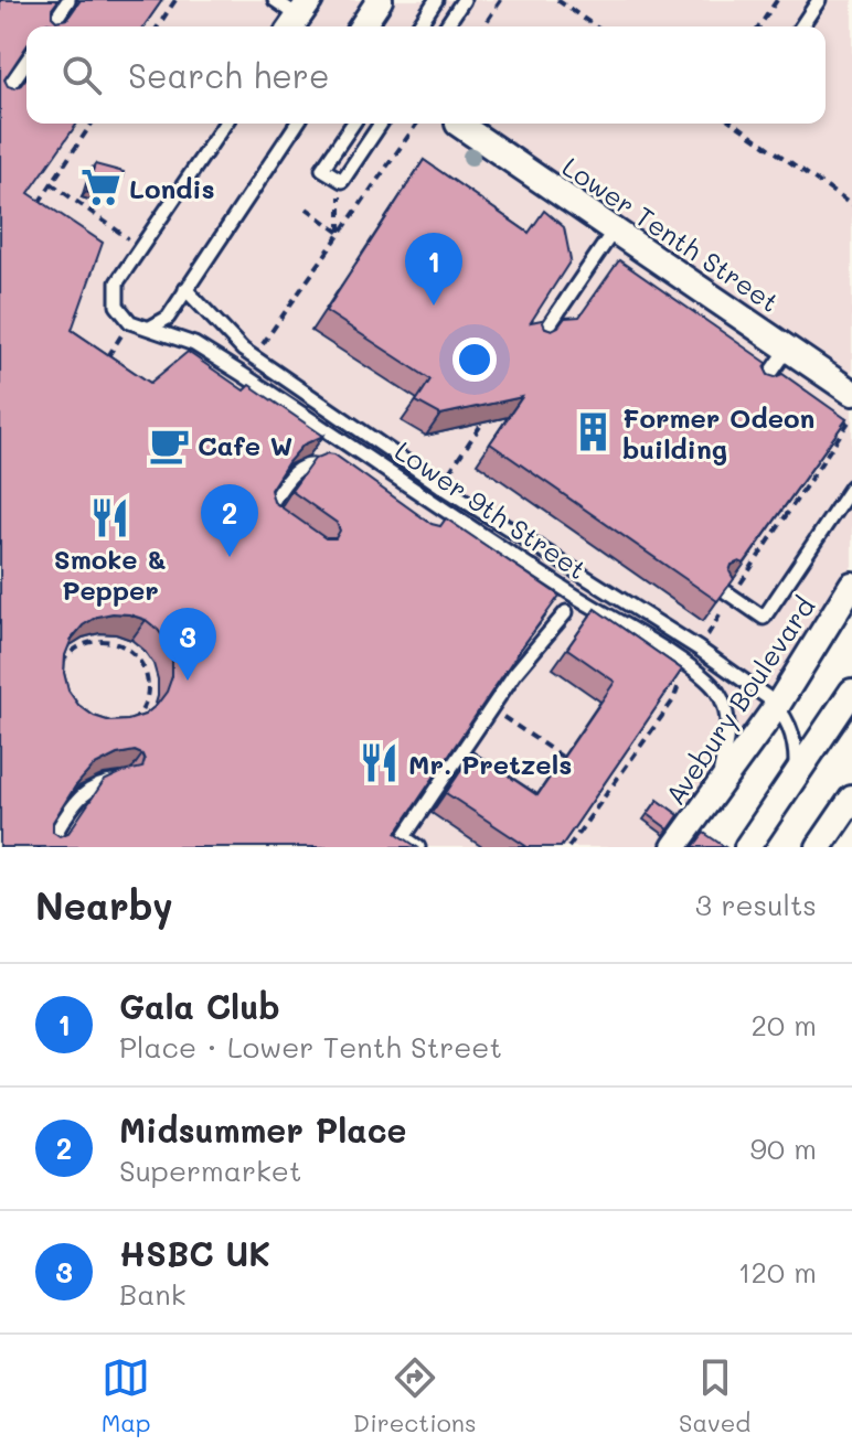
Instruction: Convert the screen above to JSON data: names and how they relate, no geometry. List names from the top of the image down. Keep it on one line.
{"streets":{"street":["Lower Tenth Street","Avebury Boulevard"],"lane":["Lower 9th Street"]},"crossings":[["Lower 9th Street","Avebury Boulevard"]],"places":{"supermarket":["Londis"],"building":["Former Odeon building"],"cafe":["Cafe W"],"restaurant":["Smoke & Pepper","Mr. Pretzels"]},"page":{"search":"Search here","pins":["1","2","3"],"heading":["Nearby","3 results"],"list":[{"mark":"1","name":"Gala Club","note":"Place · Lower Tenth Street","value":"20 m"},{"mark":"2","name":"Midsummer Place","note":"Supermarket","value":"90 m"},{"mark":"3","name":"HSBC UK","note":"Bank","value":"120 m"}],"nav":["Map","Directions","Saved"]}}
